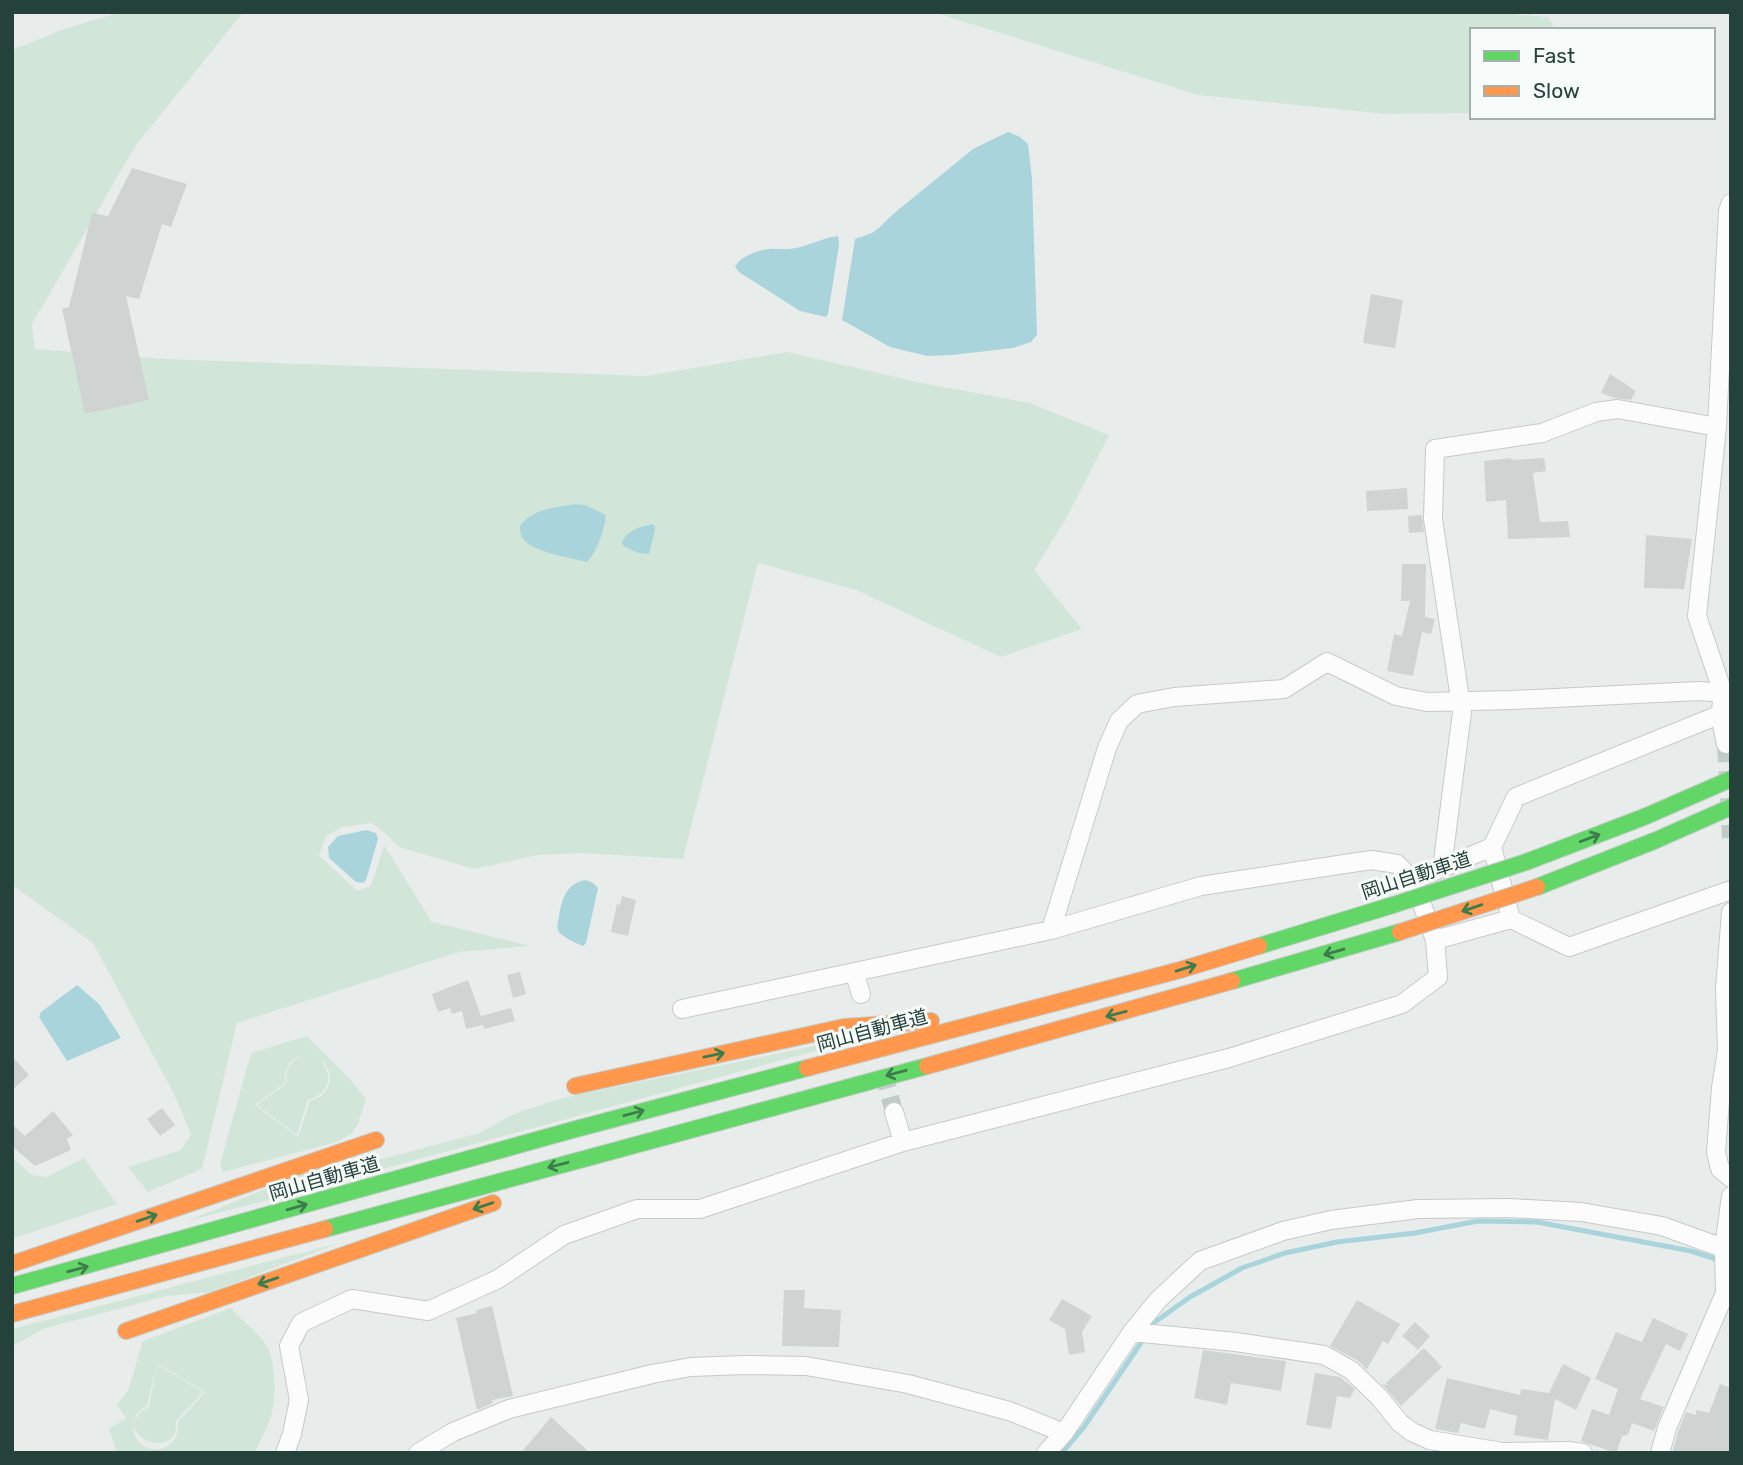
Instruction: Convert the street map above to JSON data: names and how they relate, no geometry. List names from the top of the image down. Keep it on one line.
{"streets":{"highway":["岡山自動車道"]},"legend":["Fast","Slow"]}
